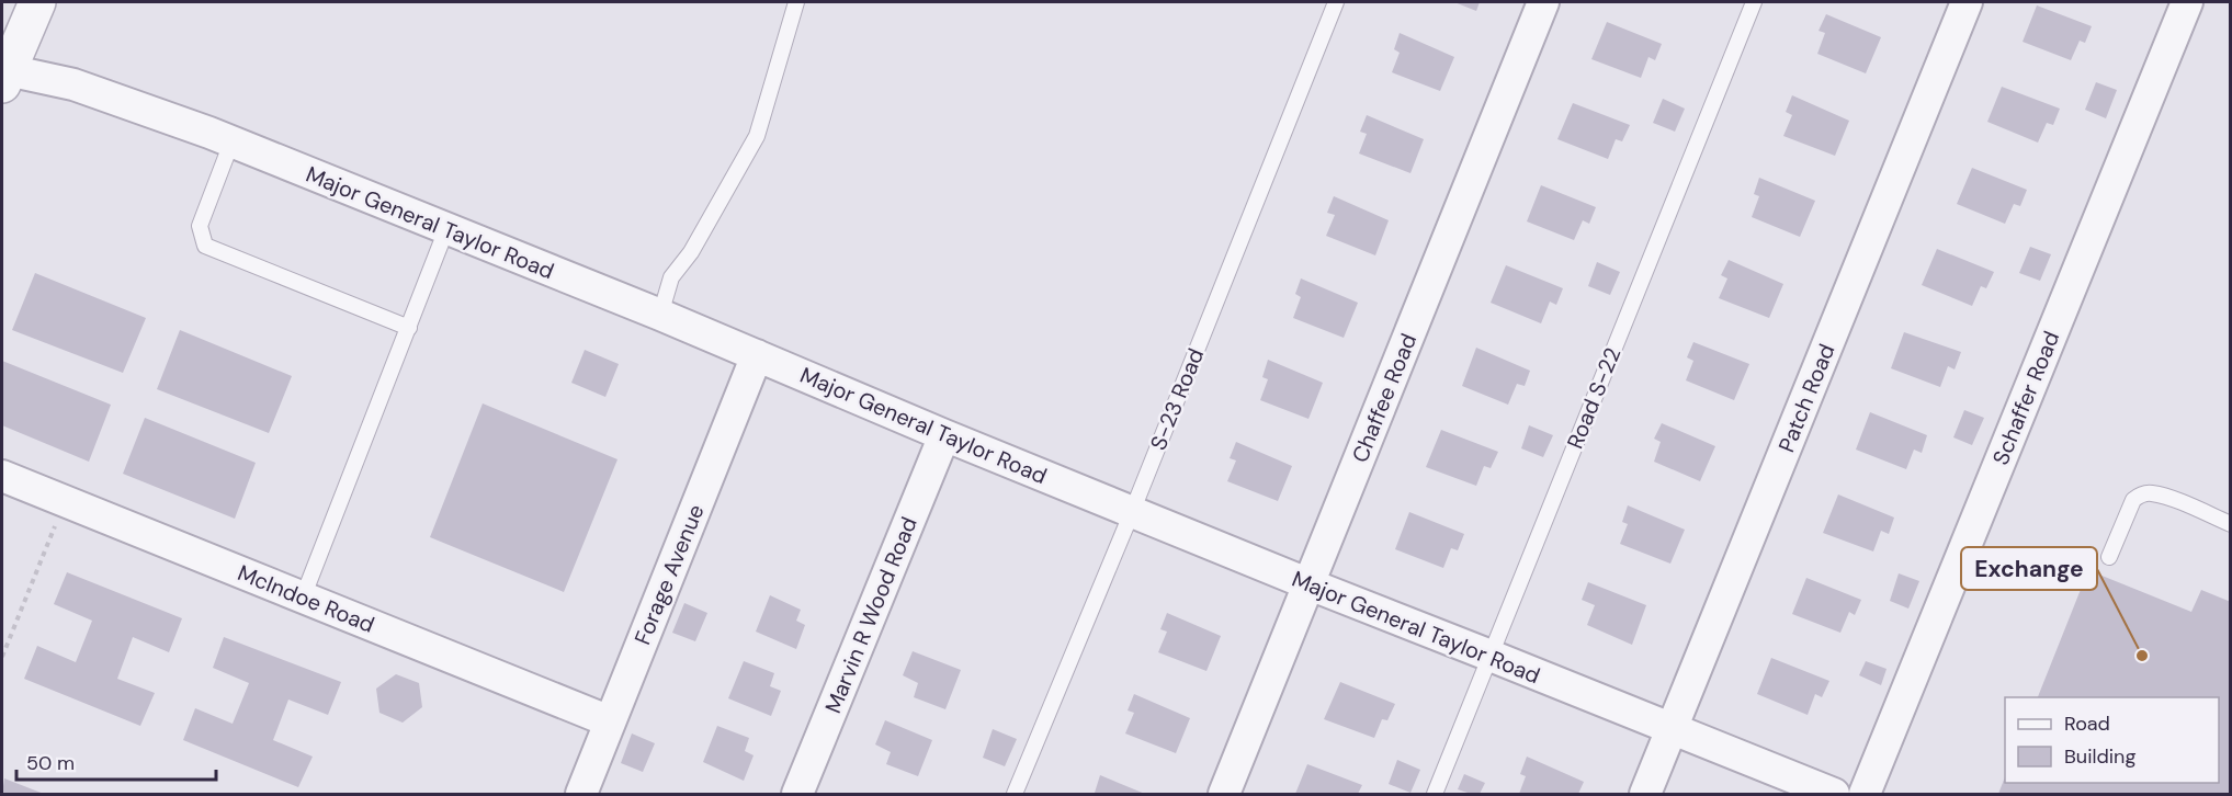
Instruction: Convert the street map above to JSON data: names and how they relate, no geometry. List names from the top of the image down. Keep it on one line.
{"streets":{"street":["Major General Taylor Road","Chaffee Road","Patch Road","Schaffer Road","Forage Avenue","McIndoe Road","Marvin R Wood Road"],"lane":["Road S-22","S-23 Road"]},"crossings":[["Major General Taylor Road","Chaffee Road"],["Major General Taylor Road","Road S-22"],["Major General Taylor Road","Patch Road"],["Major General Taylor Road","S-23 Road"],["Major General Taylor Road","Forage Avenue"],["Major General Taylor Road","Marvin R Wood Road"],["Forage Avenue","McIndoe Road"]],"places":["Exchange"],"legend":["Road","Building"],"scale_bar":"50 m"}
